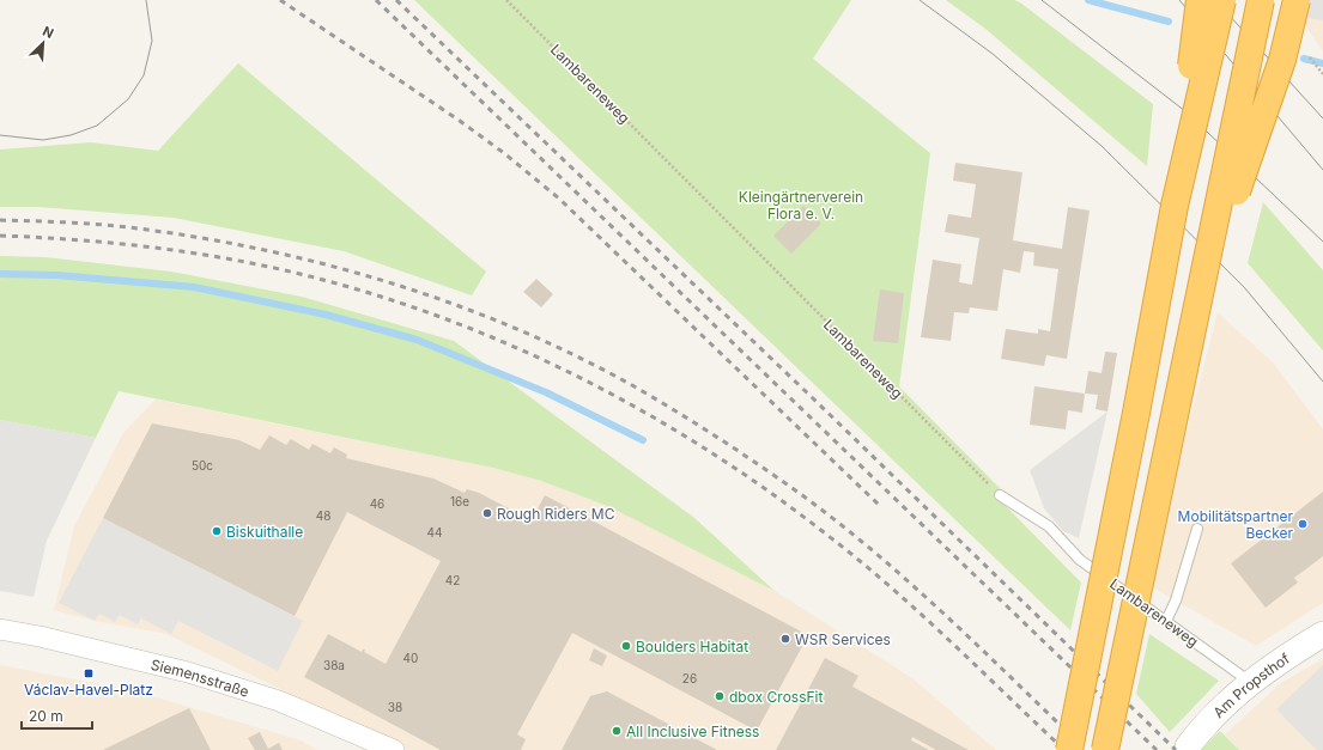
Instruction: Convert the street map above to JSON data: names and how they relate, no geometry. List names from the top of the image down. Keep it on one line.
{"streets":{"street":["Siemensstraße","Am Propsthof"],"lane":["Lambareneweg"]},"crossings":[["Lambareneweg","Am Propsthof"]],"parks":["Kleingärtnerverein Flora e. V."],"places":{"other":["Rough Riders MC","Mobilitätspartner Becker","Biskuithalle","WSR Services","Boulders Habitat","dbox CrossFit","All Inclusive Fitness"],"transit":["Václav-Havel-Platz"]},"house_numbers":["50c","16e","46","48","44","42","40","38a","26","38"],"scale_bar":"20 m","north":"top right"}
